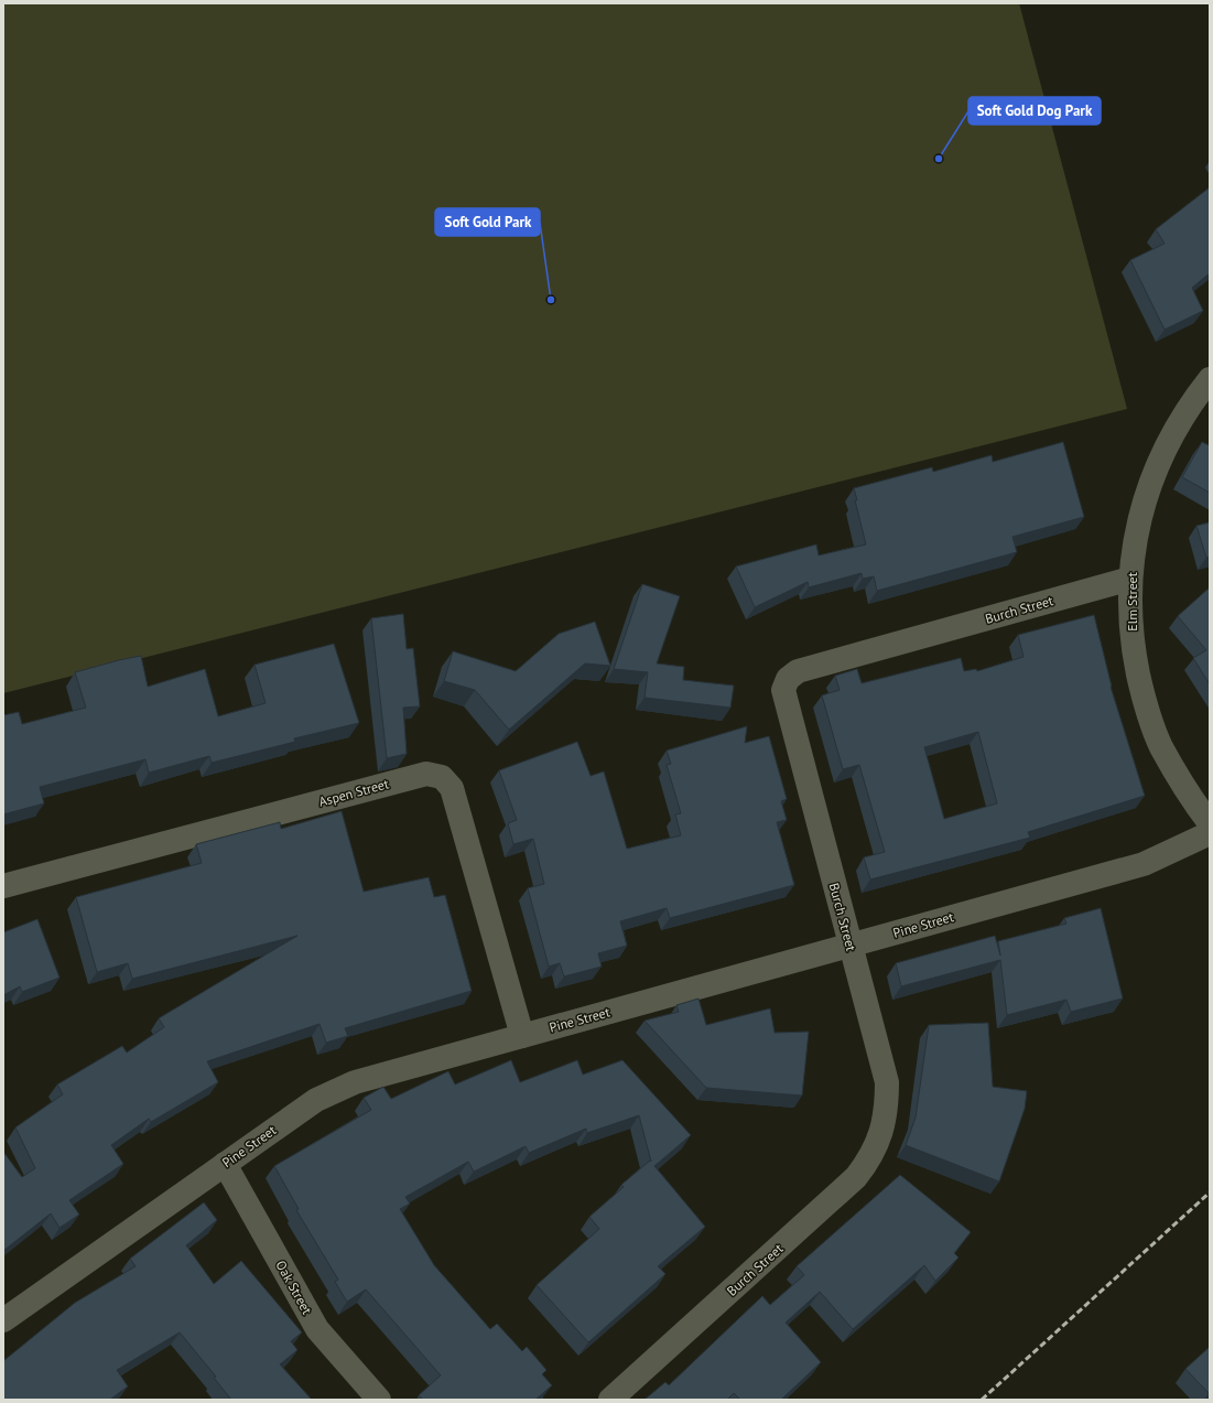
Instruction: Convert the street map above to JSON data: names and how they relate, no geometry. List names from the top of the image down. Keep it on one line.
{"streets":{"street":["Elm Street","Burch Street","Aspen Street","Pine Street","Oak Street"]},"crossings":[["Elm Street","Burch Street"],["Burch Street","Pine Street"],["Aspen Street","Pine Street"],["Pine Street","Oak Street"]],"places":["Soft Gold Dog Park","Soft Gold Park"]}
